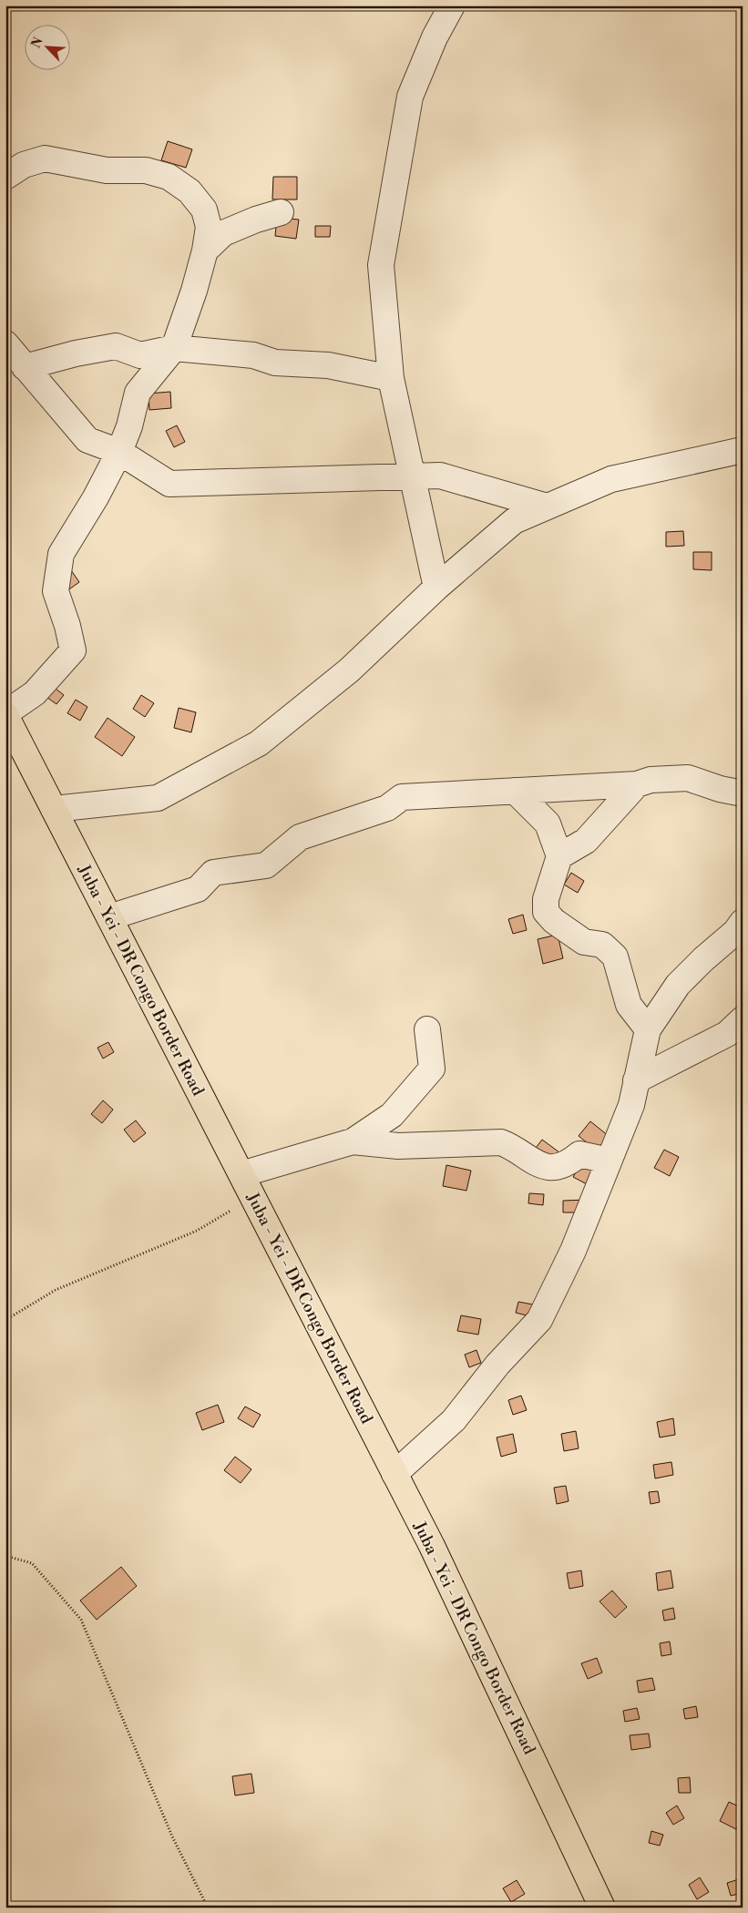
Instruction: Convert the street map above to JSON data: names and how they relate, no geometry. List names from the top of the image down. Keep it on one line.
{"streets":{"main road":["Juba - Yei - DR Congo Border Road"]},"north":"top left"}
